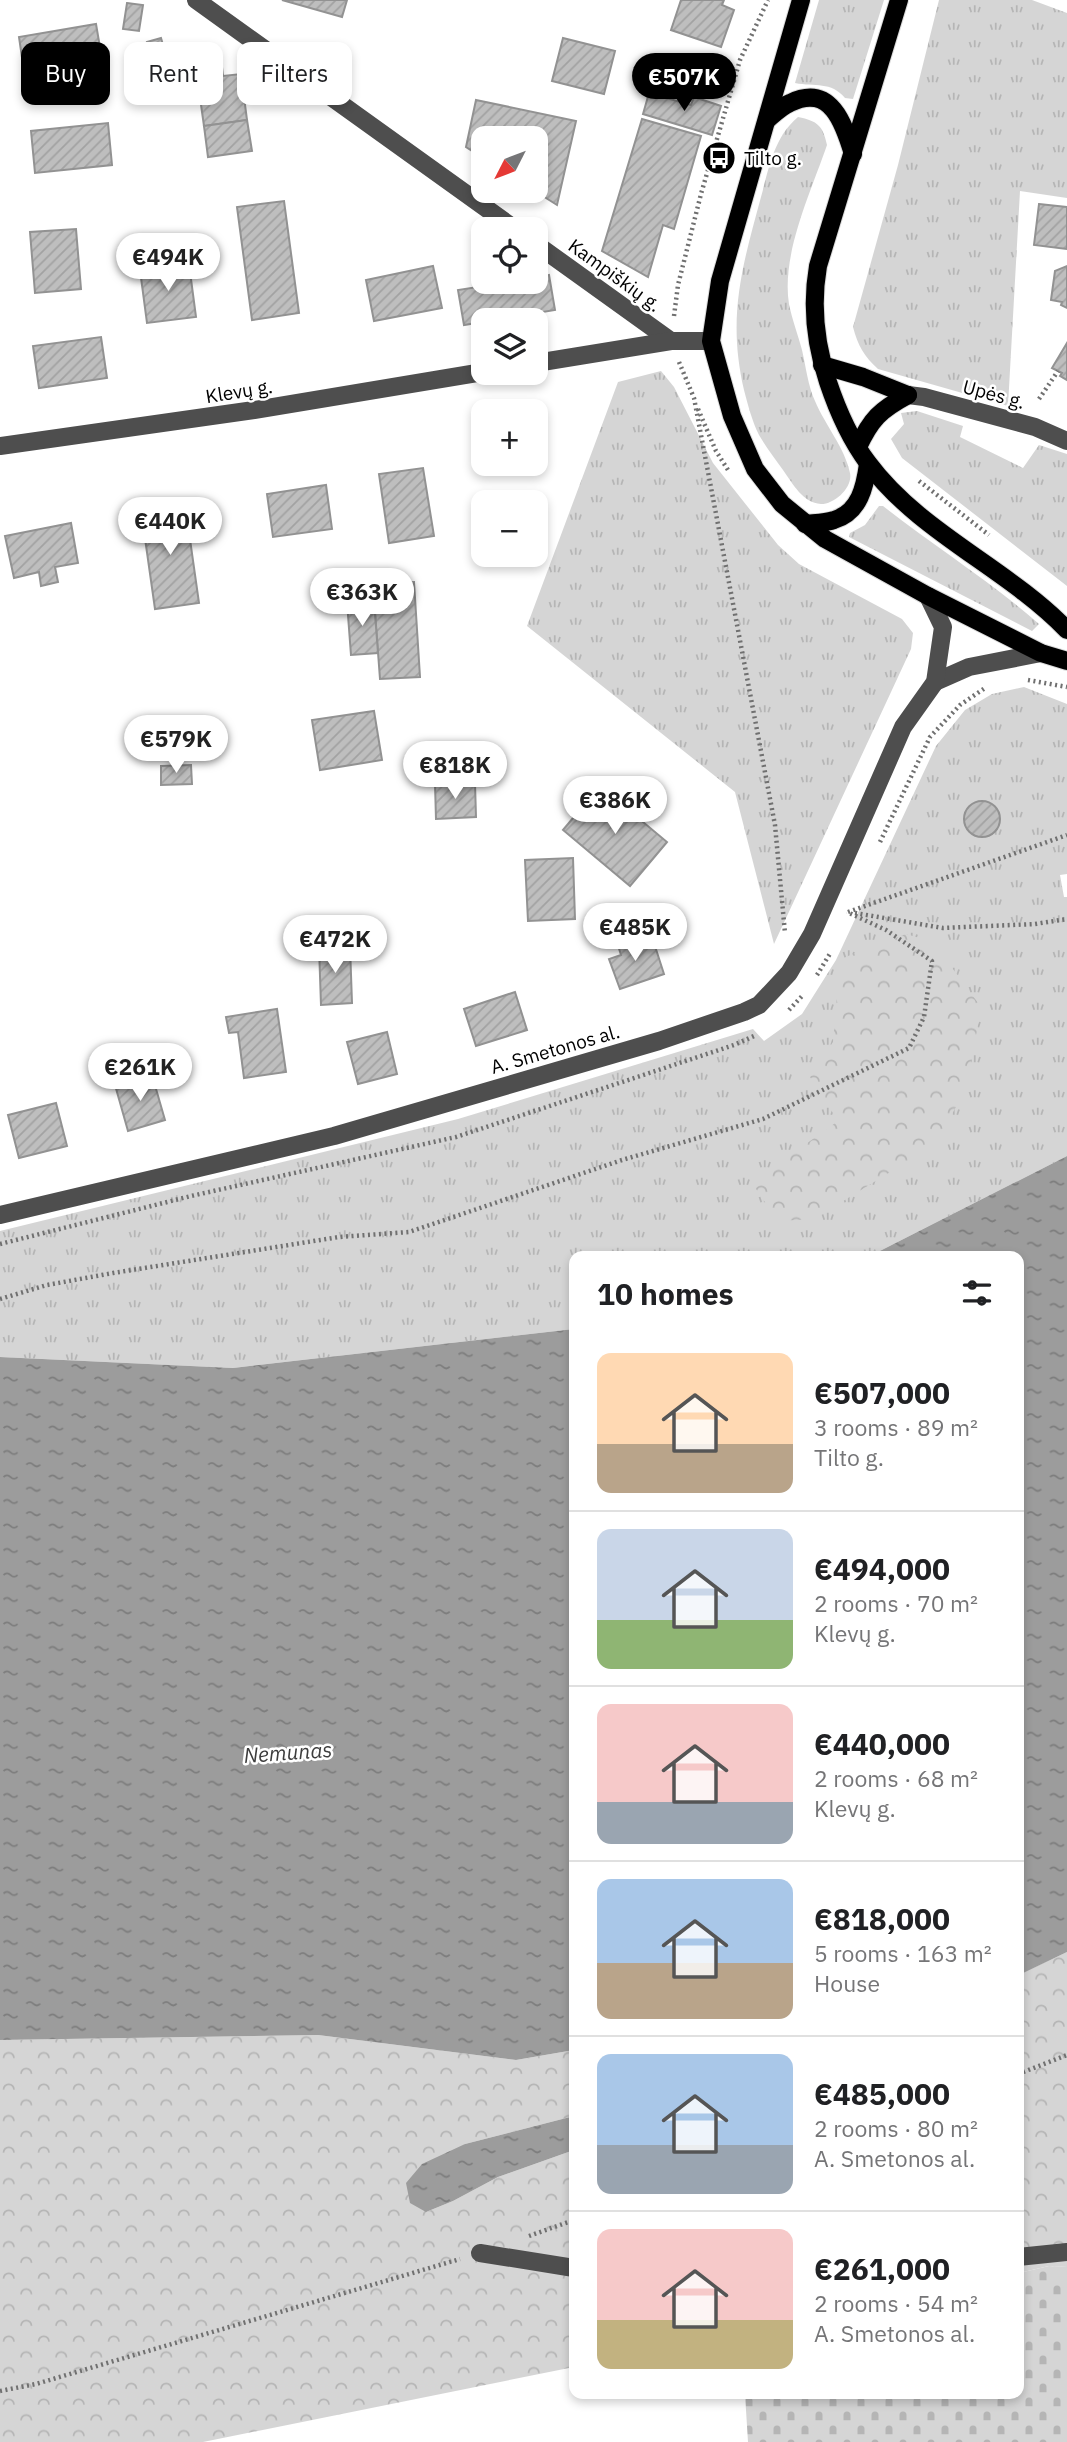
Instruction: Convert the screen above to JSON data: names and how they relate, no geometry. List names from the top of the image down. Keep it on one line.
{"streets":{"street":["Kampiškių g.","Klevų g.","Upės g.","A. Smetonos al."]},"water":["Nemunas"],"places":{"bus stop":["Tilto g."]},"north":"bottom left","page":{"chip":["Buy","Rent","Filters"],"price":["€507K","€494K","€440K","€363K","€579K","€818K","€386K","€485K","€472K","€261K"],"map_buttons":["+","−"],"heading":"10 homes","list":[{"name":"€507,000","note":"3 rooms · 89 m² · Tilto g."},{"name":"€494,000","note":"2 rooms · 70 m² · Klevų g."},{"name":"€440,000","note":"2 rooms · 68 m² · Klevų g."},{"name":"€818,000","note":"5 rooms · 163 m² · House"},{"name":"€485,000","note":"2 rooms · 80 m² · A. Smetonos al."},{"name":"€261,000","note":"2 rooms · 54 m² · A. Smetonos al."}]}}
